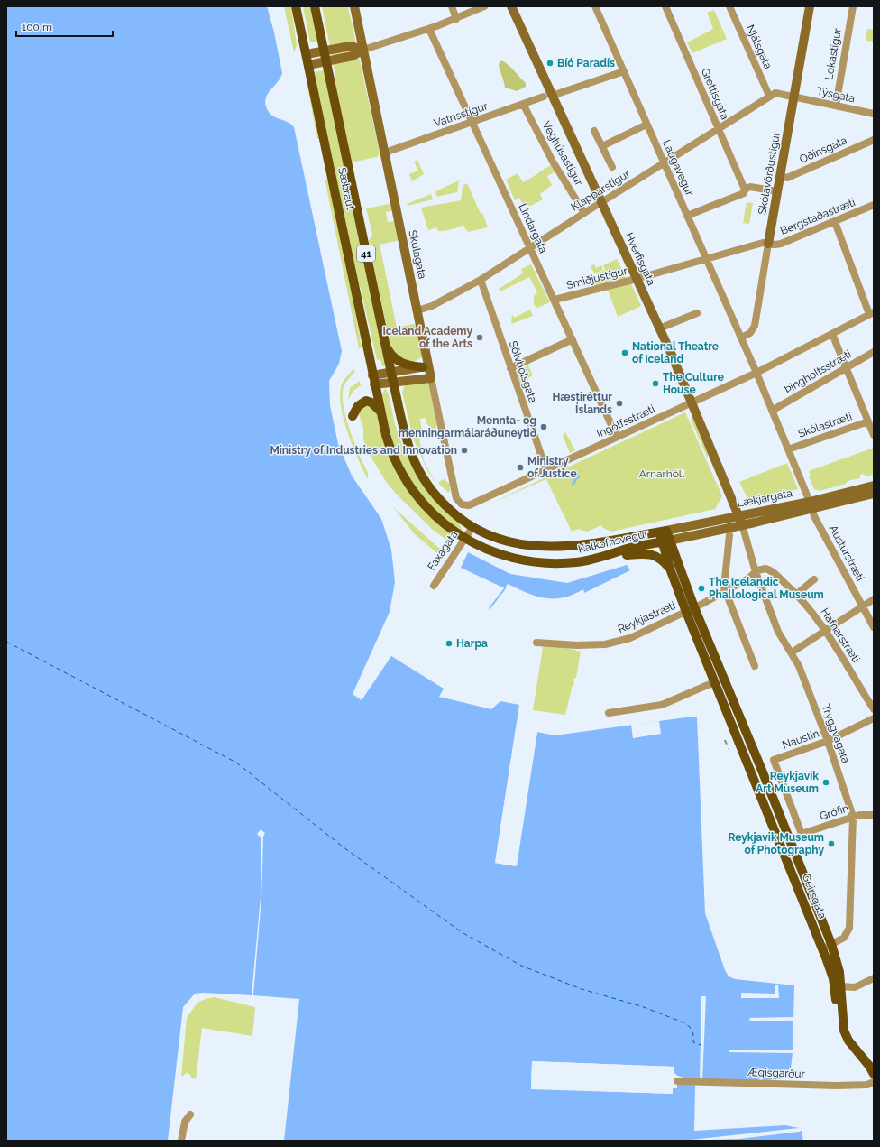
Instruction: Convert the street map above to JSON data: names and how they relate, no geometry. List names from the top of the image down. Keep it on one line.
{"streets":{"main road":["Sæbraut","41","Kalkofnsvegur","Geirsgata"],"street":["Njálsgata","Lokastígur","Grettisgata","Týsgata","Vatnsstígur","Óðinsgata","Veghúsastígur","Laugavegur","Skólavörðustígur","Klapparstígur","Bergstaðastræti","Lindargata","Skúlagata","Hverfisgata","Smiðjustígur","Sölvhólsgata","Þingholtsstræti","Ingólfsstræti","Skólastræti","Lækjargata","Faxagata","Austurstræti","Reykjastræti","Hafnarstræti","Tryggvagata","Naustin","Grófin","Ægisgarður"]},"crossings":[["Njálsgata","Klapparstígur"],["Lokastígur","Týsgata"],["Grettisgata","Klapparstígur"],["Týsgata","Skólavörðustígur"],["Vatnsstígur","Veghúsastígur"],["Vatnsstígur","Laugavegur"],["Vatnsstígur","Lindargata"],["Vatnsstígur","Skúlagata"],["Vatnsstígur","Hverfisgata"],["Óðinsgata","Skólavörðustígur"],["Veghúsastígur","Klapparstígur"],["Laugavegur","Skólavörðustígur"],["Laugavegur","Klapparstígur"],["Laugavegur","Bergstaðastræti"],["Laugavegur","Smiðjustígur"],["Laugavegur","Þingholtsstræti"],["Laugavegur","Ingólfsstræti"],["Laugavegur","Austurstræti"],["Skólavörðustígur","Bergstaðastræti"],["Sæbraut","Kalkofnsvegur"],["Klapparstígur","Lindargata"],["Klapparstígur","Skúlagata"],["Klapparstígur","Hverfisgata"],["Klapparstígur","Sölvhólsgata"],["Bergstaðastræti","Smiðjustígur"],["Lindargata","Smiðjustígur"],["Lindargata","Ingólfsstræti"],["Skúlagata","Ingólfsstræti"],["Hverfisgata","Smiðjustígur"],["Hverfisgata","Ingólfsstræti"],["Hverfisgata","Lækjargata"],["Hverfisgata","Tryggvagata"],["Sölvhólsgata","Ingólfsstræti"],["Þingholtsstræti","Austurstræti"],["Skólastræti","Austurstræti"],["Lækjargata","Kalkofnsvegur"],["Lækjargata","Austurstræti"],["Lækjargata","Tryggvagata"],["Lækjargata","Geirsgata"],["Kalkofnsvegur","Faxagata"],["Kalkofnsvegur","Geirsgata"],["Reykjastræti","Hafnarstræti"],["Reykjastræti","Tryggvagata"],["Reykjastræti","Geirsgata"],["Hafnarstræti","Tryggvagata"],["Tryggvagata","Naustin"],["Tryggvagata","Grófin"],["Tryggvagata","Geirsgata"],["Naustin","Grófin"]],"parks":["Arnarhóll"],"places":["Bíó Paradís","Iceland Academy of the Arts","National Theatre of Iceland","The Culture House","Hæstiréttur Íslands","Mennta- og menningarmálaráðuneytið","Ministry of Industries and Innovation","Ministry of Justice","The Icelandic Phallological Museum","Harpa","Reykjavik Art Museum","Reykjavik Museum of Photography"],"scale_bar":"100 m"}
